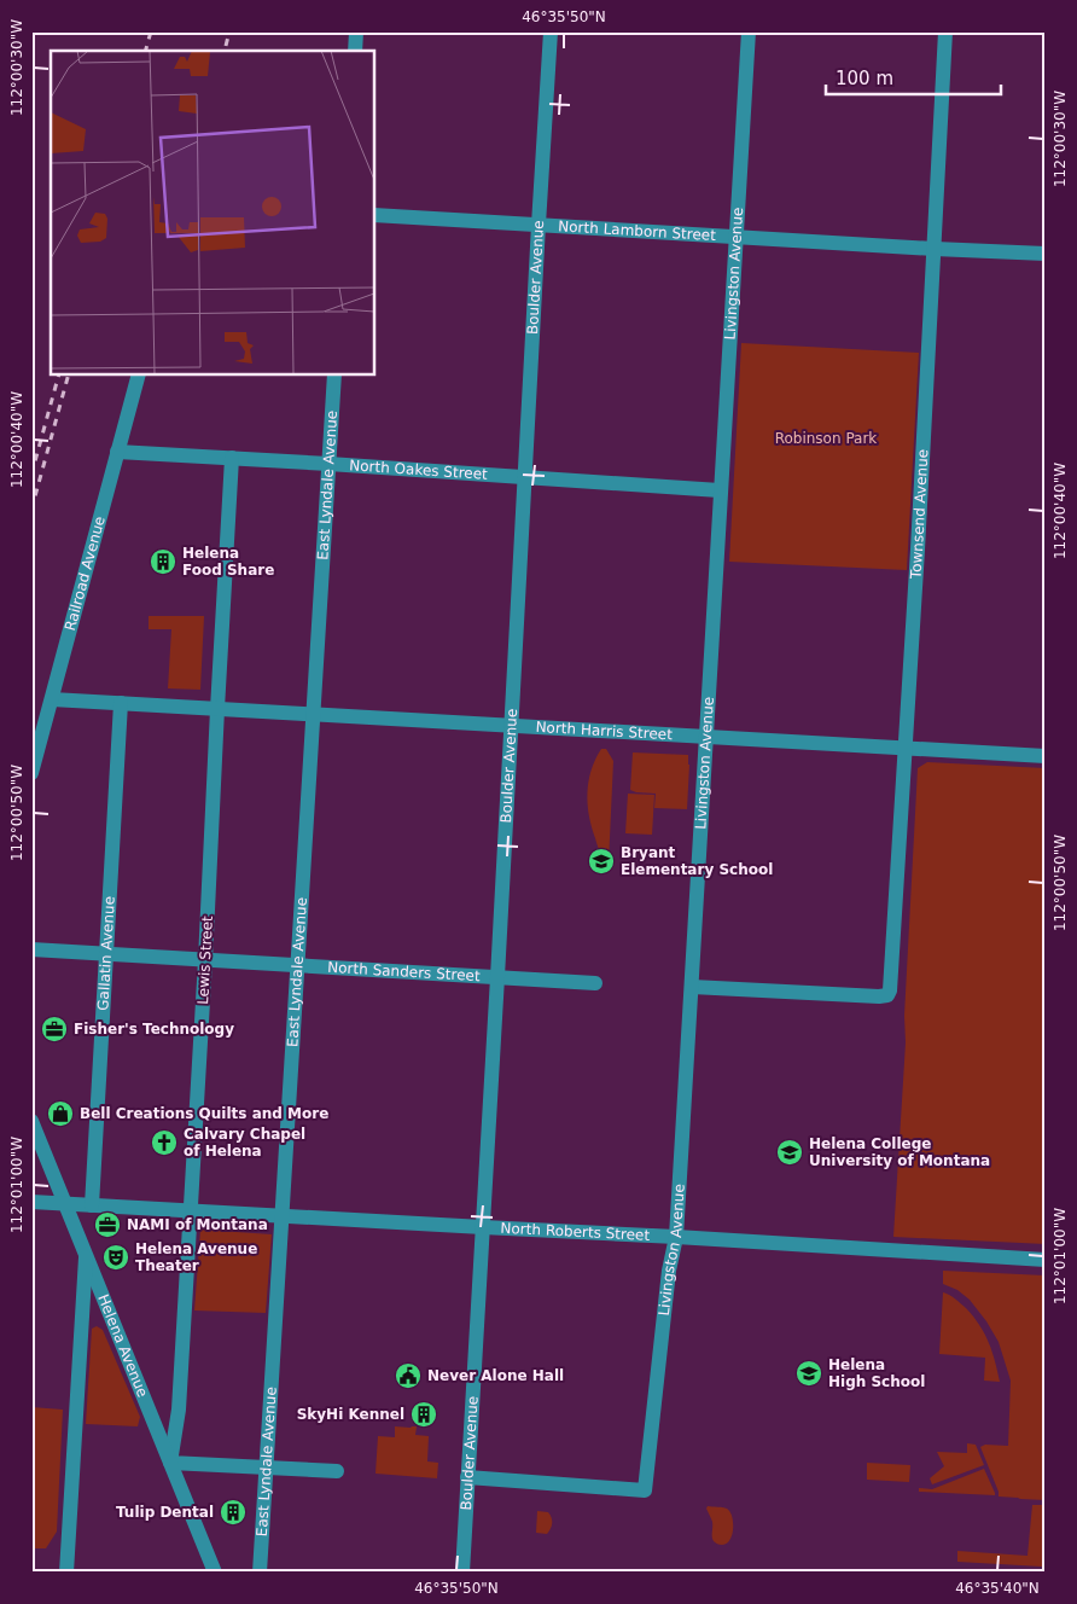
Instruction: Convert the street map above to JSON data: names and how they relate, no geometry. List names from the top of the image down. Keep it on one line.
{"streets":{"street":["North Lamborn Street","Livingston Avenue","Boulder Avenue","North Oakes Street","East Lyndale Avenue","Townsend Avenue","Railroad Avenue","North Harris Street","Gallatin Avenue","Lewis Street","North Sanders Street","North Roberts Street","Helena Avenue"]},"crossings":[["North Lamborn Street","Livingston Avenue"],["North Lamborn Street","Boulder Avenue"],["North Lamborn Street","Townsend Avenue"],["Livingston Avenue","Boulder Avenue"],["Livingston Avenue","North Oakes Street"],["Livingston Avenue","Townsend Avenue"],["Livingston Avenue","North Harris Street"],["Livingston Avenue","North Roberts Street"],["Boulder Avenue","North Oakes Street"],["Boulder Avenue","North Harris Street"],["Boulder Avenue","North Sanders Street"],["Boulder Avenue","North Roberts Street"],["North Oakes Street","East Lyndale Avenue"],["North Oakes Street","Railroad Avenue"],["North Oakes Street","Lewis Street"],["East Lyndale Avenue","North Harris Street"],["East Lyndale Avenue","North Sanders Street"],["East Lyndale Avenue","North Roberts Street"],["Townsend Avenue","North Harris Street"],["Railroad Avenue","North Harris Street"],["North Harris Street","Gallatin Avenue"],["North Harris Street","Lewis Street"],["Gallatin Avenue","North Sanders Street"],["Gallatin Avenue","North Roberts Street"],["Lewis Street","North Sanders Street"],["Lewis Street","North Roberts Street"],["Lewis Street","Helena Avenue"],["North Roberts Street","Helena Avenue"]],"parks":["Robinson Park"],"places":{"building":["Helena Food Share","SkyHi Kennel","Tulip Dental"],"school or university":["Bryant Elementary School","Helena College University of Montana","Helena High School"],"office":["Fisher's Technology","NAMI of Montana"],"shop":["Bell Creations Quilts and More"],"church":["Calvary Chapel of Helena"],"theatre":["Helena Avenue Theater"],"public building":["Never Alone Hall"]},"scale_bar":"100 m","coordinates":["46°35'50\"N","112°00'30\"W","112°00'40\"W","112°00'50\"W","112°01'00\"W","46°35'40\"N"]}
